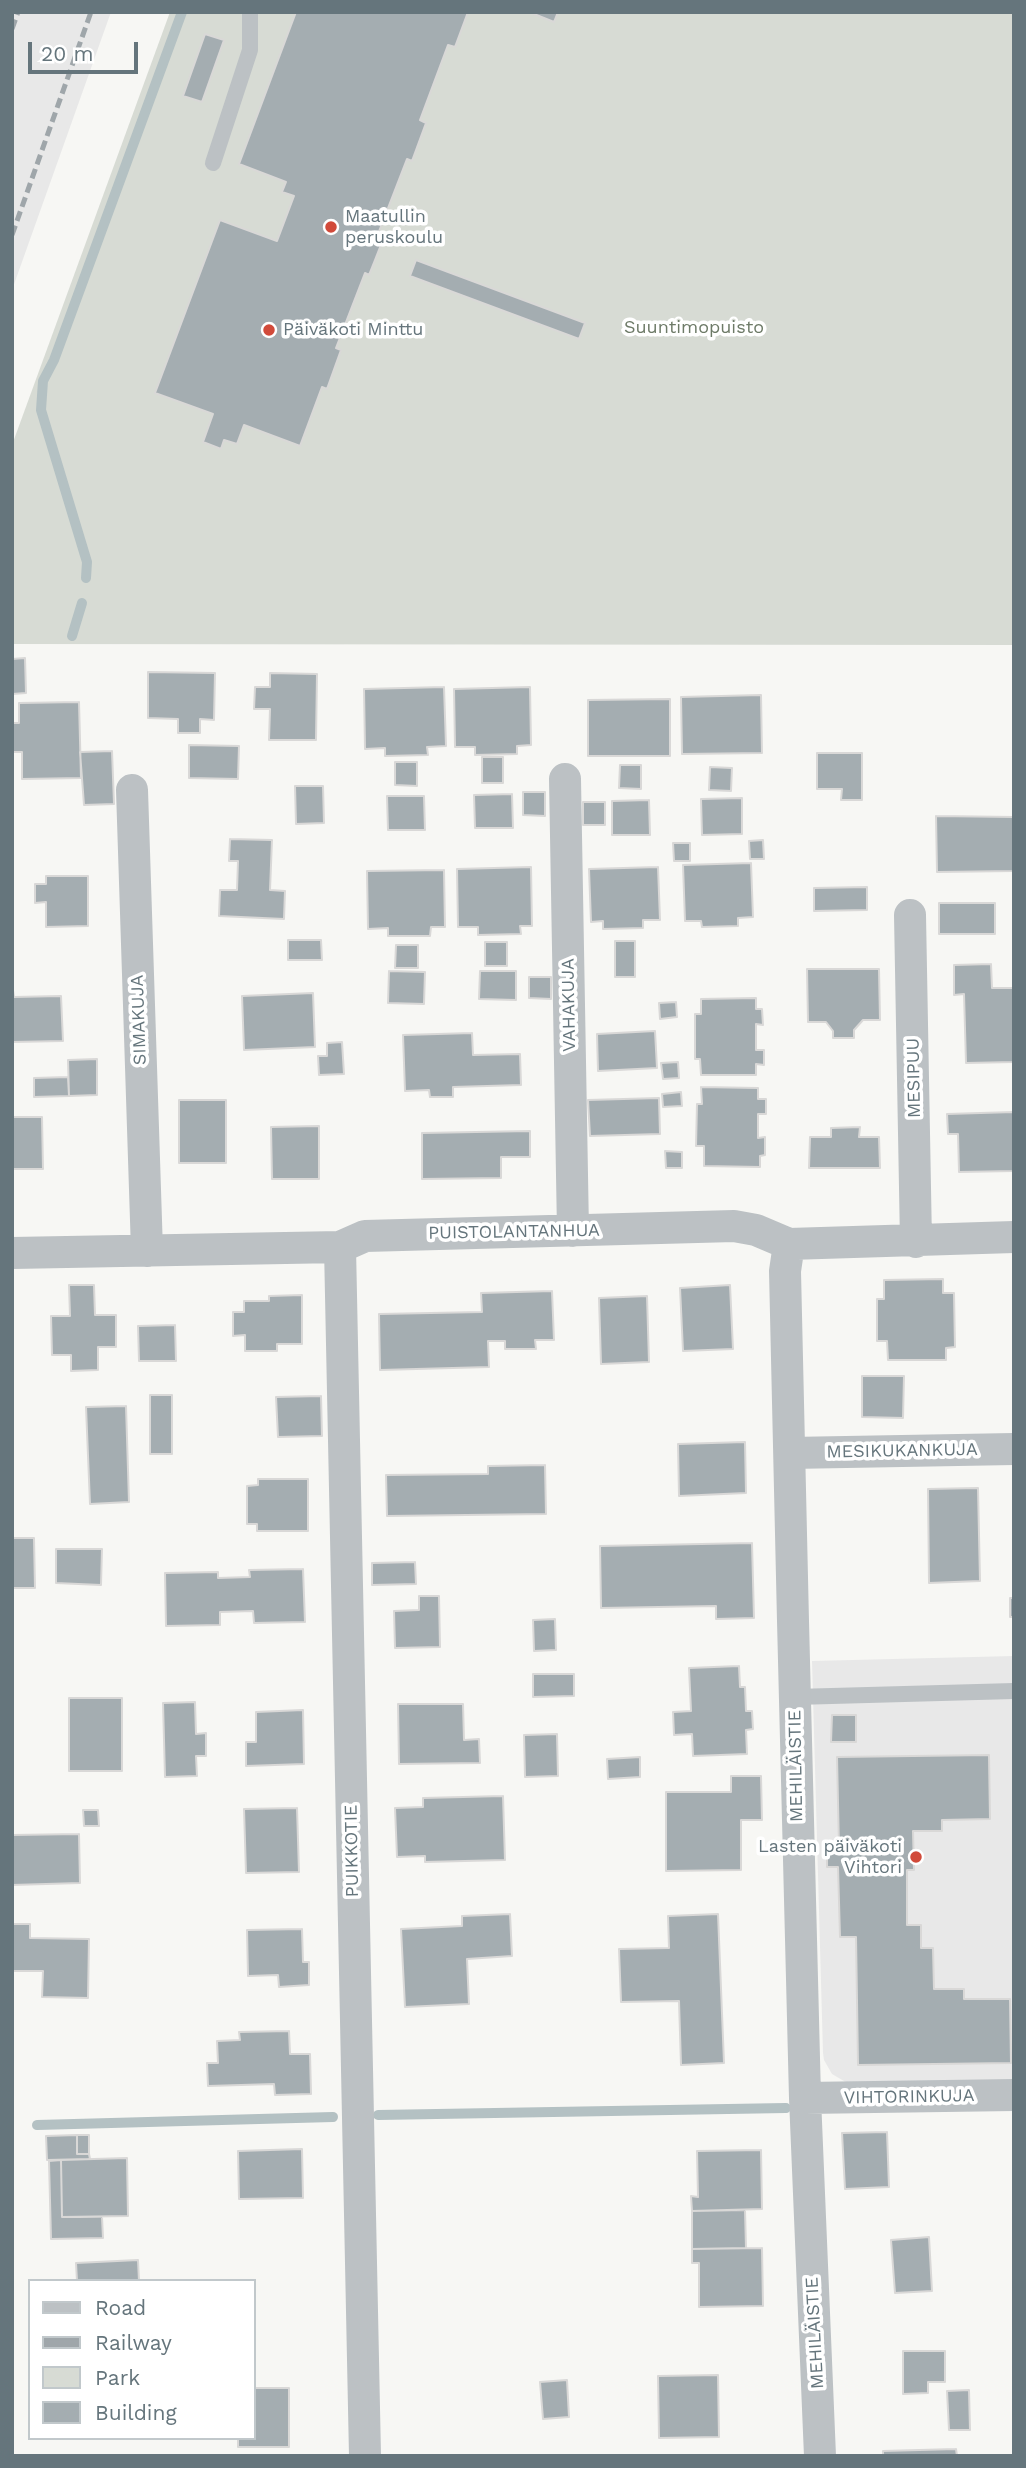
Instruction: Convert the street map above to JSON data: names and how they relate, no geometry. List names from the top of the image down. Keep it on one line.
{"streets":{"street":["VAHAKUJA","SIMAKUJA","MESIPUU","PUISTOLANTANHUA","MESIKUKANKUJA","MEHILÄISTIE","PUIKKOTIE","VIHTORINKUJA"]},"crossings":[["VAHAKUJA","PUISTOLANTANHUA"],["SIMAKUJA","PUISTOLANTANHUA"],["MESIPUU","PUISTOLANTANHUA"],["PUISTOLANTANHUA","MEHILÄISTIE"],["PUISTOLANTANHUA","PUIKKOTIE"],["MESIKUKANKUJA","MEHILÄISTIE"],["MEHILÄISTIE","VIHTORINKUJA"]],"parks":["Suuntimopuisto"],"places":["Maatullin peruskoulu","Päiväkoti Minttu","Lasten päiväkoti Vihtori"],"legend":["Road","Railway","Park","Building"],"scale_bar":"20 m"}
